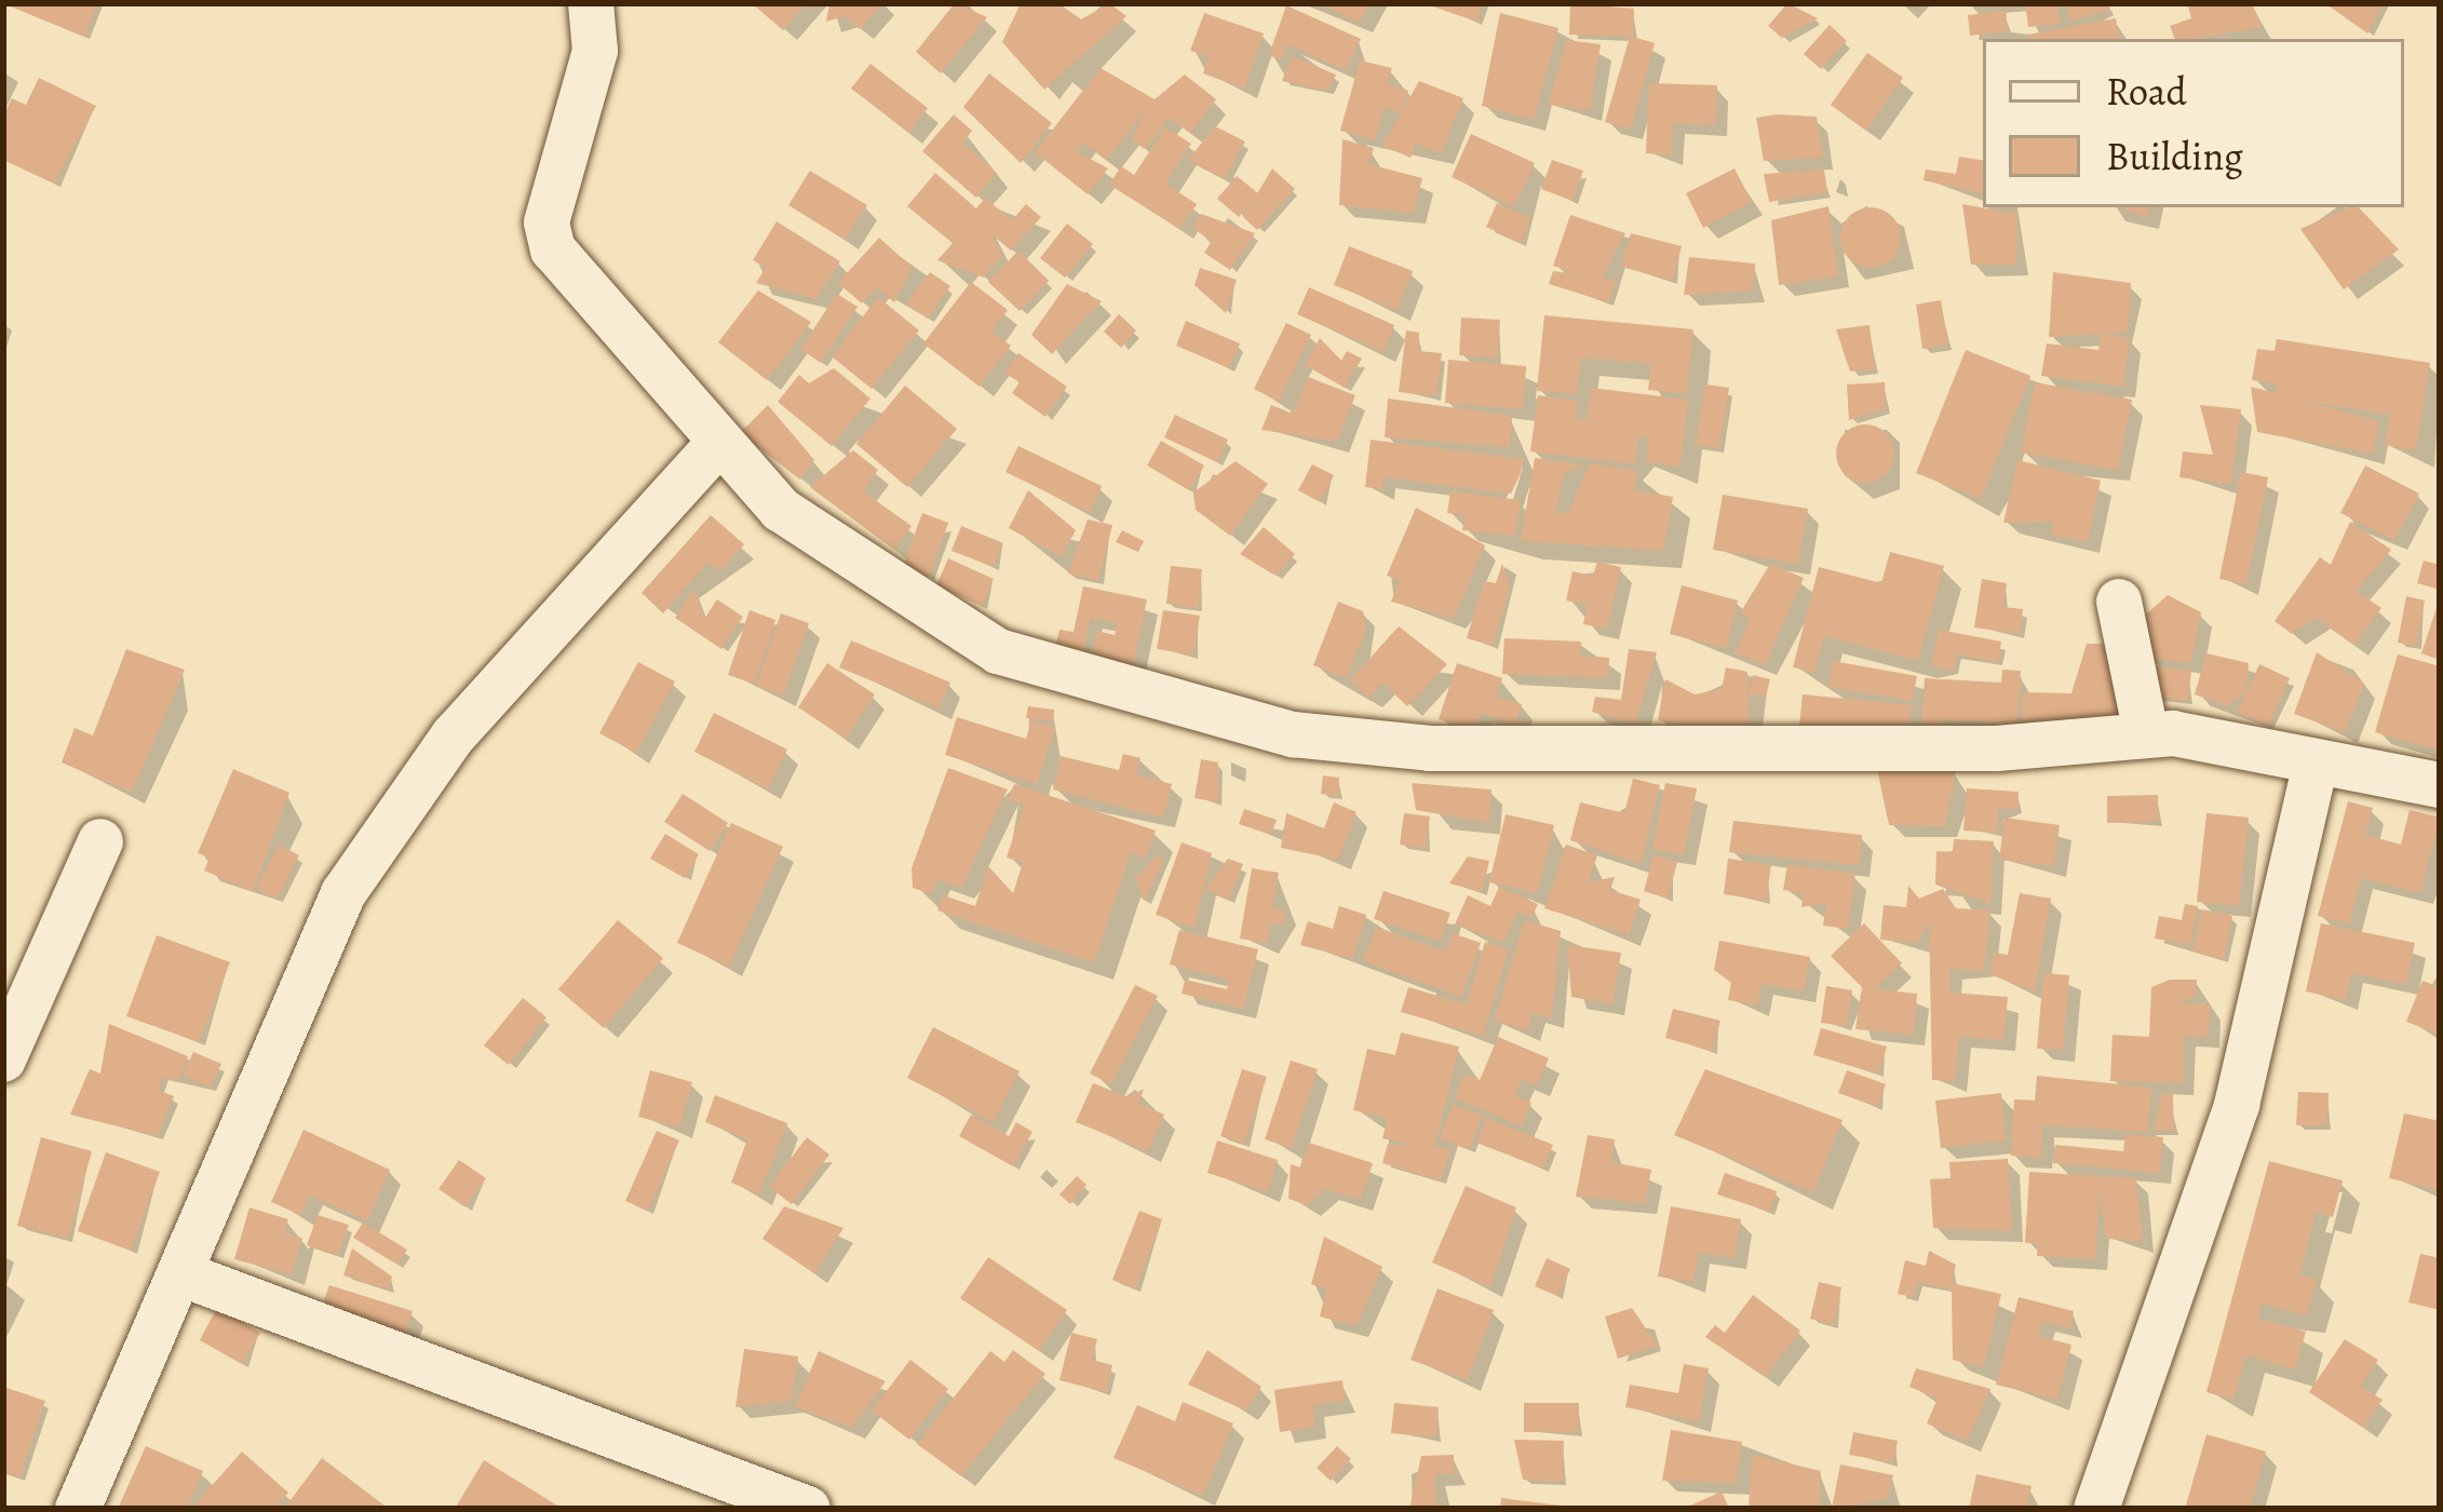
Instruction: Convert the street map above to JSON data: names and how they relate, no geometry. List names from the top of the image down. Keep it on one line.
{"legend":["Road","Building"]}
